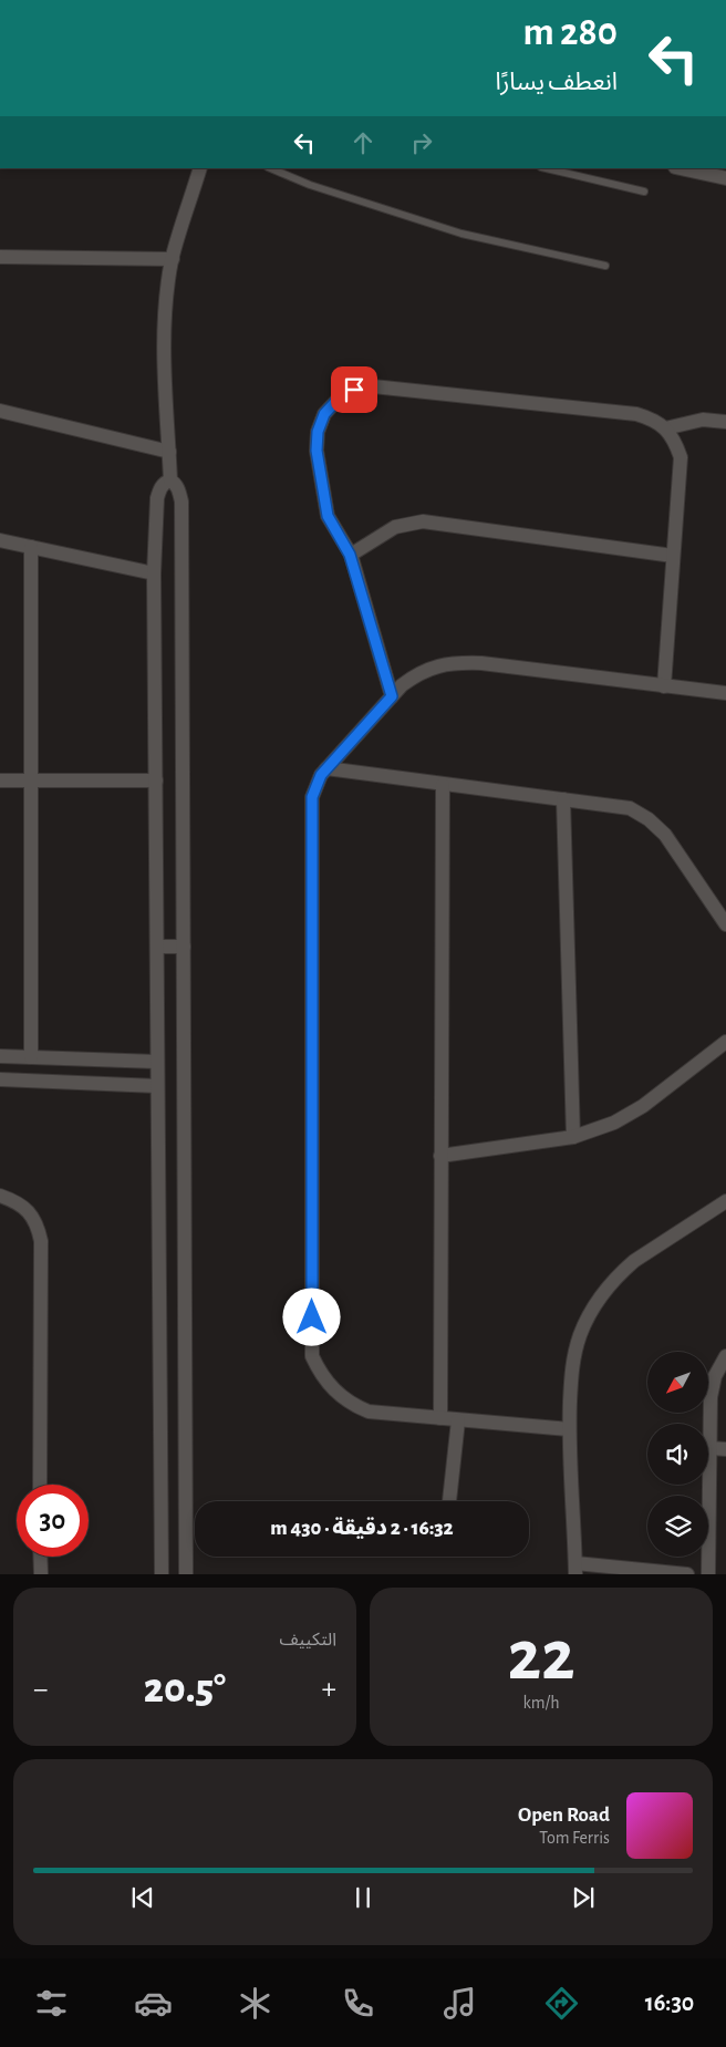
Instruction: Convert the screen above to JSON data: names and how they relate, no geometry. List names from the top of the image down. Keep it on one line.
{"north":"bottom left","page":{"turn":["280 m","انعطف يسارًا"],"limit":"30","trip":"16:32 · 2 دقيقة · 430 m","tile":[["22","km/h"],"التكييف"],"heat":["−","20.5°","+"],"song":["Open Road","Tom Ferris"],"tabs":"16:30"}}
